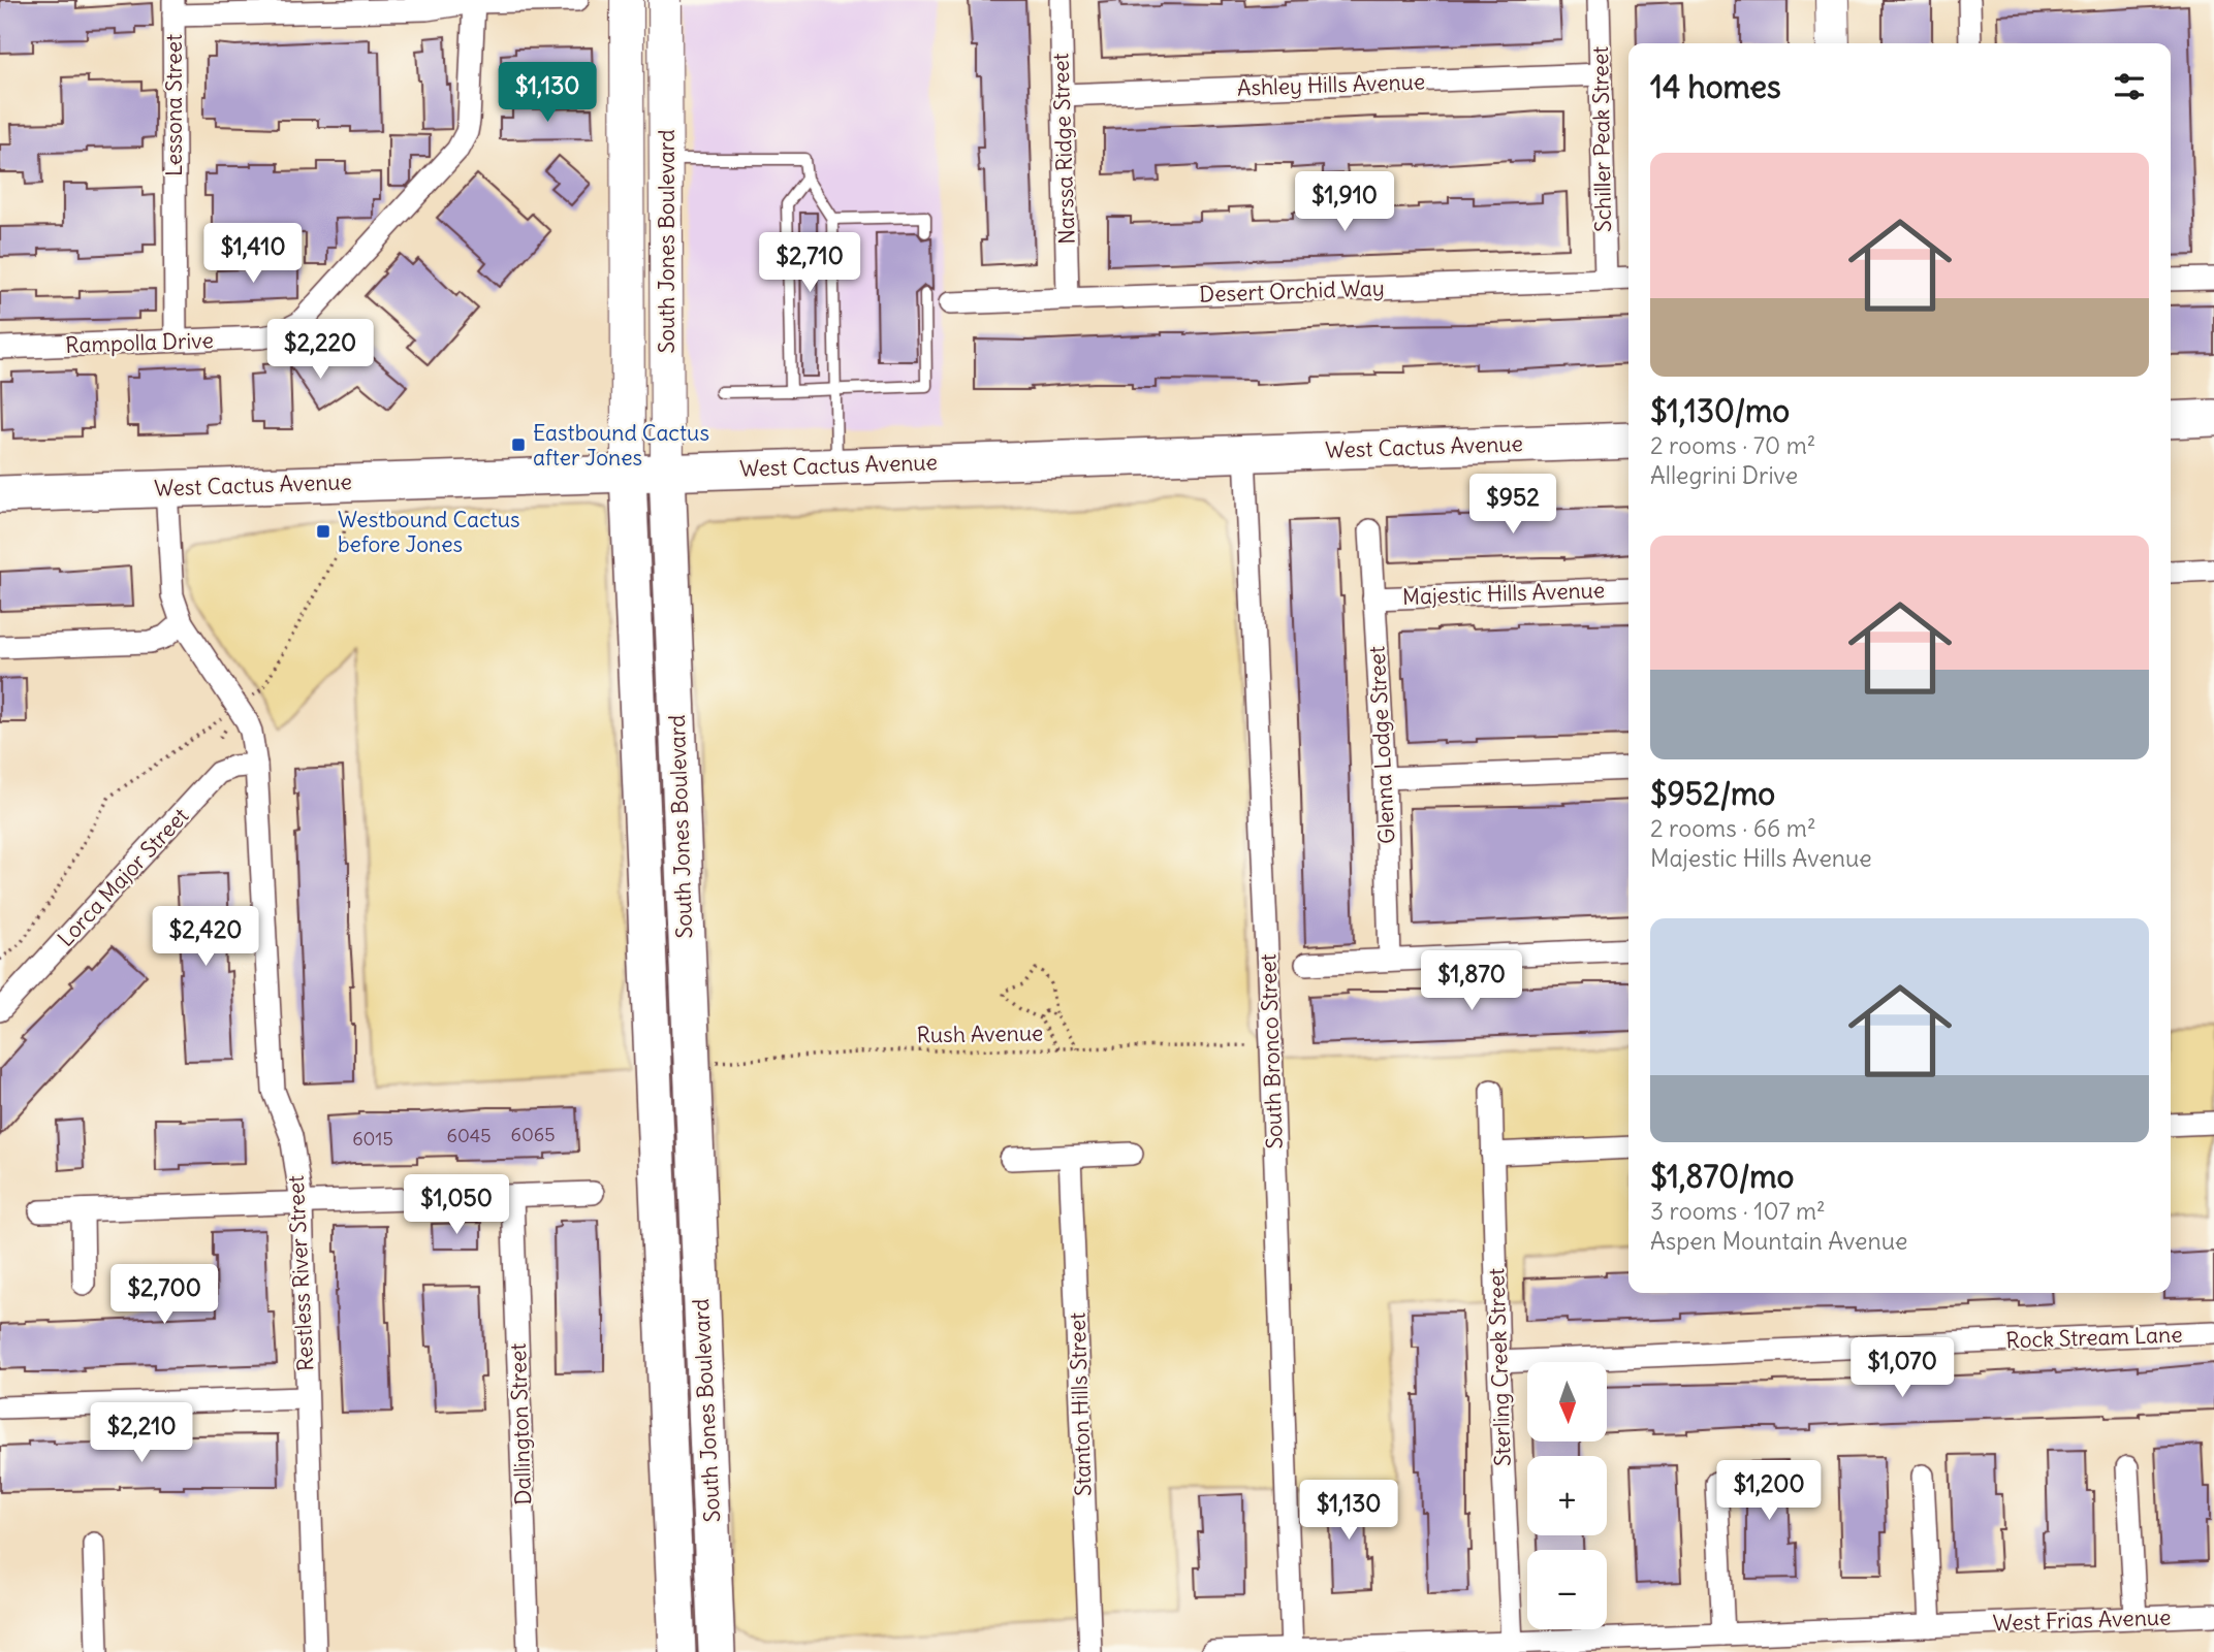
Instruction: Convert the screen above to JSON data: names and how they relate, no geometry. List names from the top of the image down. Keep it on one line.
{"streets":{"main road":["South Jones Boulevard","West Cactus Avenue"],"street":["Ashley Hills Avenue","Lessona Street","Schiller Peak Street","Narssa Ridge Street","Desert Orchid Way","Rampolla Drive","Majestic Hills Avenue","Glenna Lodge Street","Lorca Major Street","South Bronco Street","Restless River Street","Rock Stream Lane","Sterling Creek Street","Stanton Hills Street","Dallington Street","West Frias Avenue"],"path":["Rush Avenue"]},"crossings":[["Ashley Hills Avenue","Schiller Peak Street"],["Ashley Hills Avenue","Narssa Ridge Street"],["Lessona Street","Rampolla Drive"],["Schiller Peak Street","Desert Orchid Way"],["Narssa Ridge Street","Desert Orchid Way"],["South Jones Boulevard","West Cactus Avenue"],["South Jones Boulevard","Rush Avenue"],["West Cactus Avenue","South Bronco Street"],["West Cactus Avenue","Restless River Street"],["Majestic Hills Avenue","Glenna Lodge Street"],["Lorca Major Street","Restless River Street"],["Rush Avenue","South Bronco Street"],["South Bronco Street","West Frias Avenue"],["Rock Stream Lane","Sterling Creek Street"],["Sterling Creek Street","West Frias Avenue"]],"places":{"transit":["Eastbound Cactus after Jones","Westbound Cactus before Jones"]},"house_numbers":["6065","6045","6015"],"north":"bottom","page":{"heading":"14 homes","price":["$1,130","$1,910","$1,410","$2,710","$2,220","$952","$2,420","$1,870","$1,050","$2,700","$1,070","$2,210","$1,200","$1,130"],"list":[{"name":"$1,130/mo","note":"2 rooms · 70 m² · Allegrini Drive"},{"name":"$952/mo","note":"2 rooms · 66 m² · Majestic Hills Avenue"},{"name":"$1,870/mo","note":"3 rooms · 107 m² · Aspen Mountain Avenue"}],"map_buttons":["+","−"]}}
